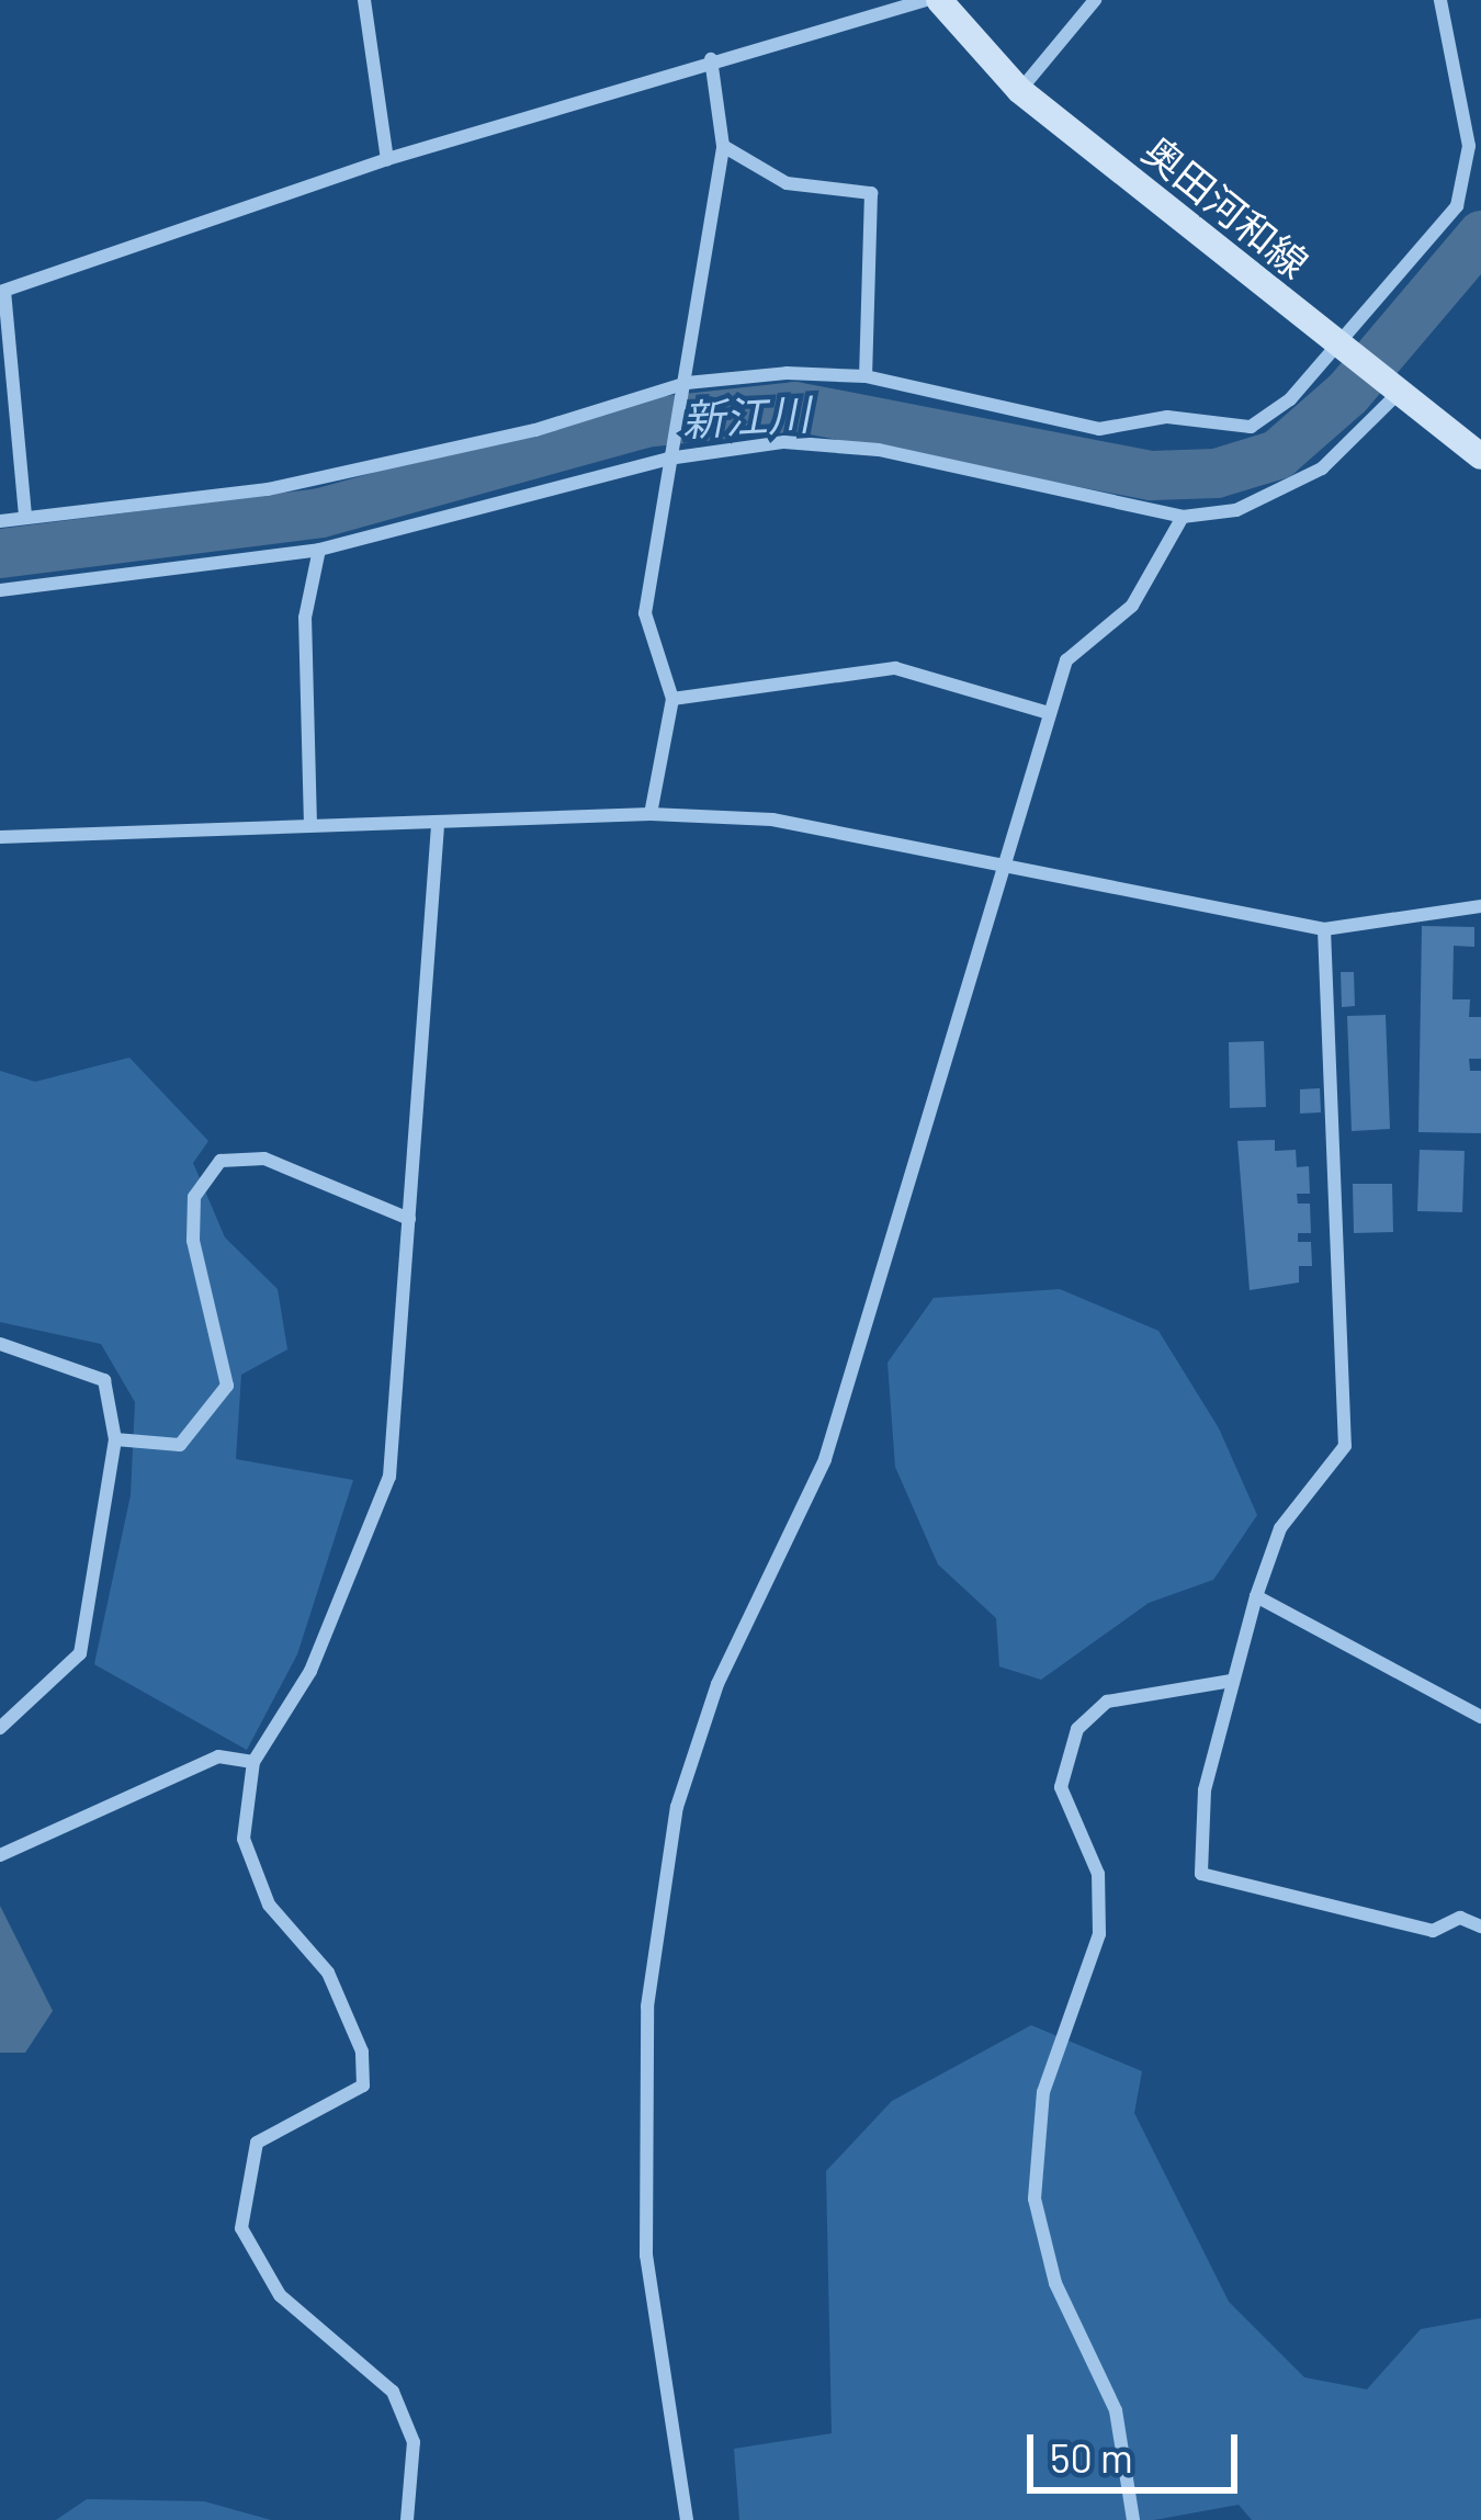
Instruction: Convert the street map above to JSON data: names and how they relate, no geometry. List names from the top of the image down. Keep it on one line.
{"streets":{"main road":["奥田河和線"]},"water":["新江川"],"scale_bar":"50 m"}
